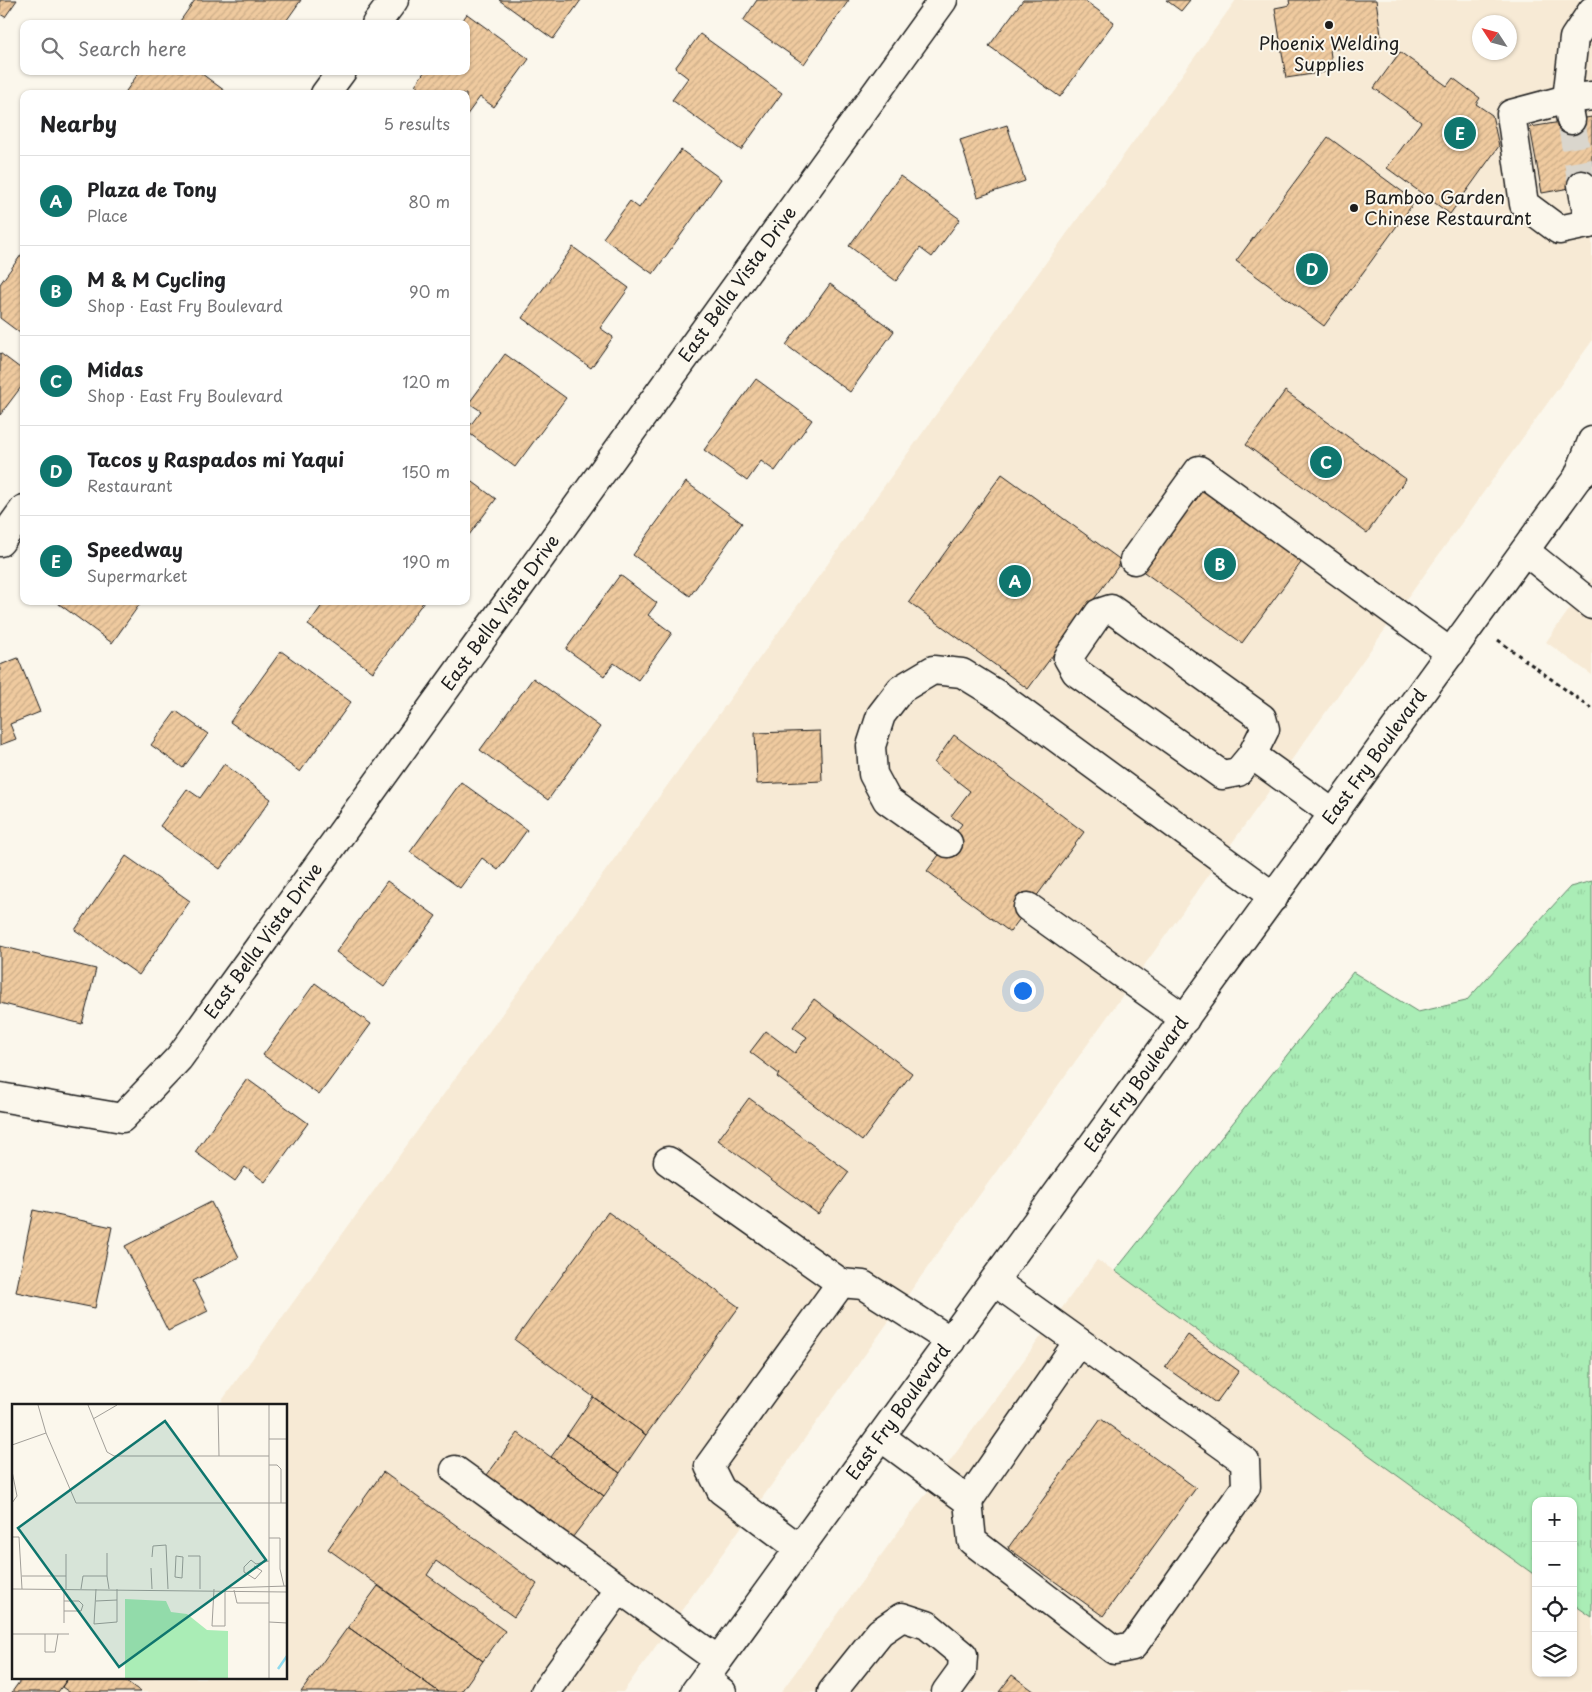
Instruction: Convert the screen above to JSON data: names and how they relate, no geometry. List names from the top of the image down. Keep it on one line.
{"streets":{"street":["East Bella Vista Drive","East Fry Boulevard"]},"places":["Phoenix Welding Supplies","Bamboo Garden Chinese Restaurant"],"north":"top left","page":{"search":"Search here","heading":["Nearby","5 results"],"pins":["E","D","C","B","A"],"list":[{"mark":"A","name":"Plaza de Tony","note":"Place","value":"80 m"},{"mark":"B","name":"M & M Cycling","note":"Shop · East Fry Boulevard","value":"90 m"},{"mark":"C","name":"Midas","note":"Shop · East Fry Boulevard","value":"120 m"},{"mark":"D","name":"Tacos y Raspados mi Yaqui","note":"Restaurant","value":"150 m"},{"mark":"E","name":"Speedway","note":"Supermarket","value":"190 m"}],"map_buttons":["+","−"]}}
